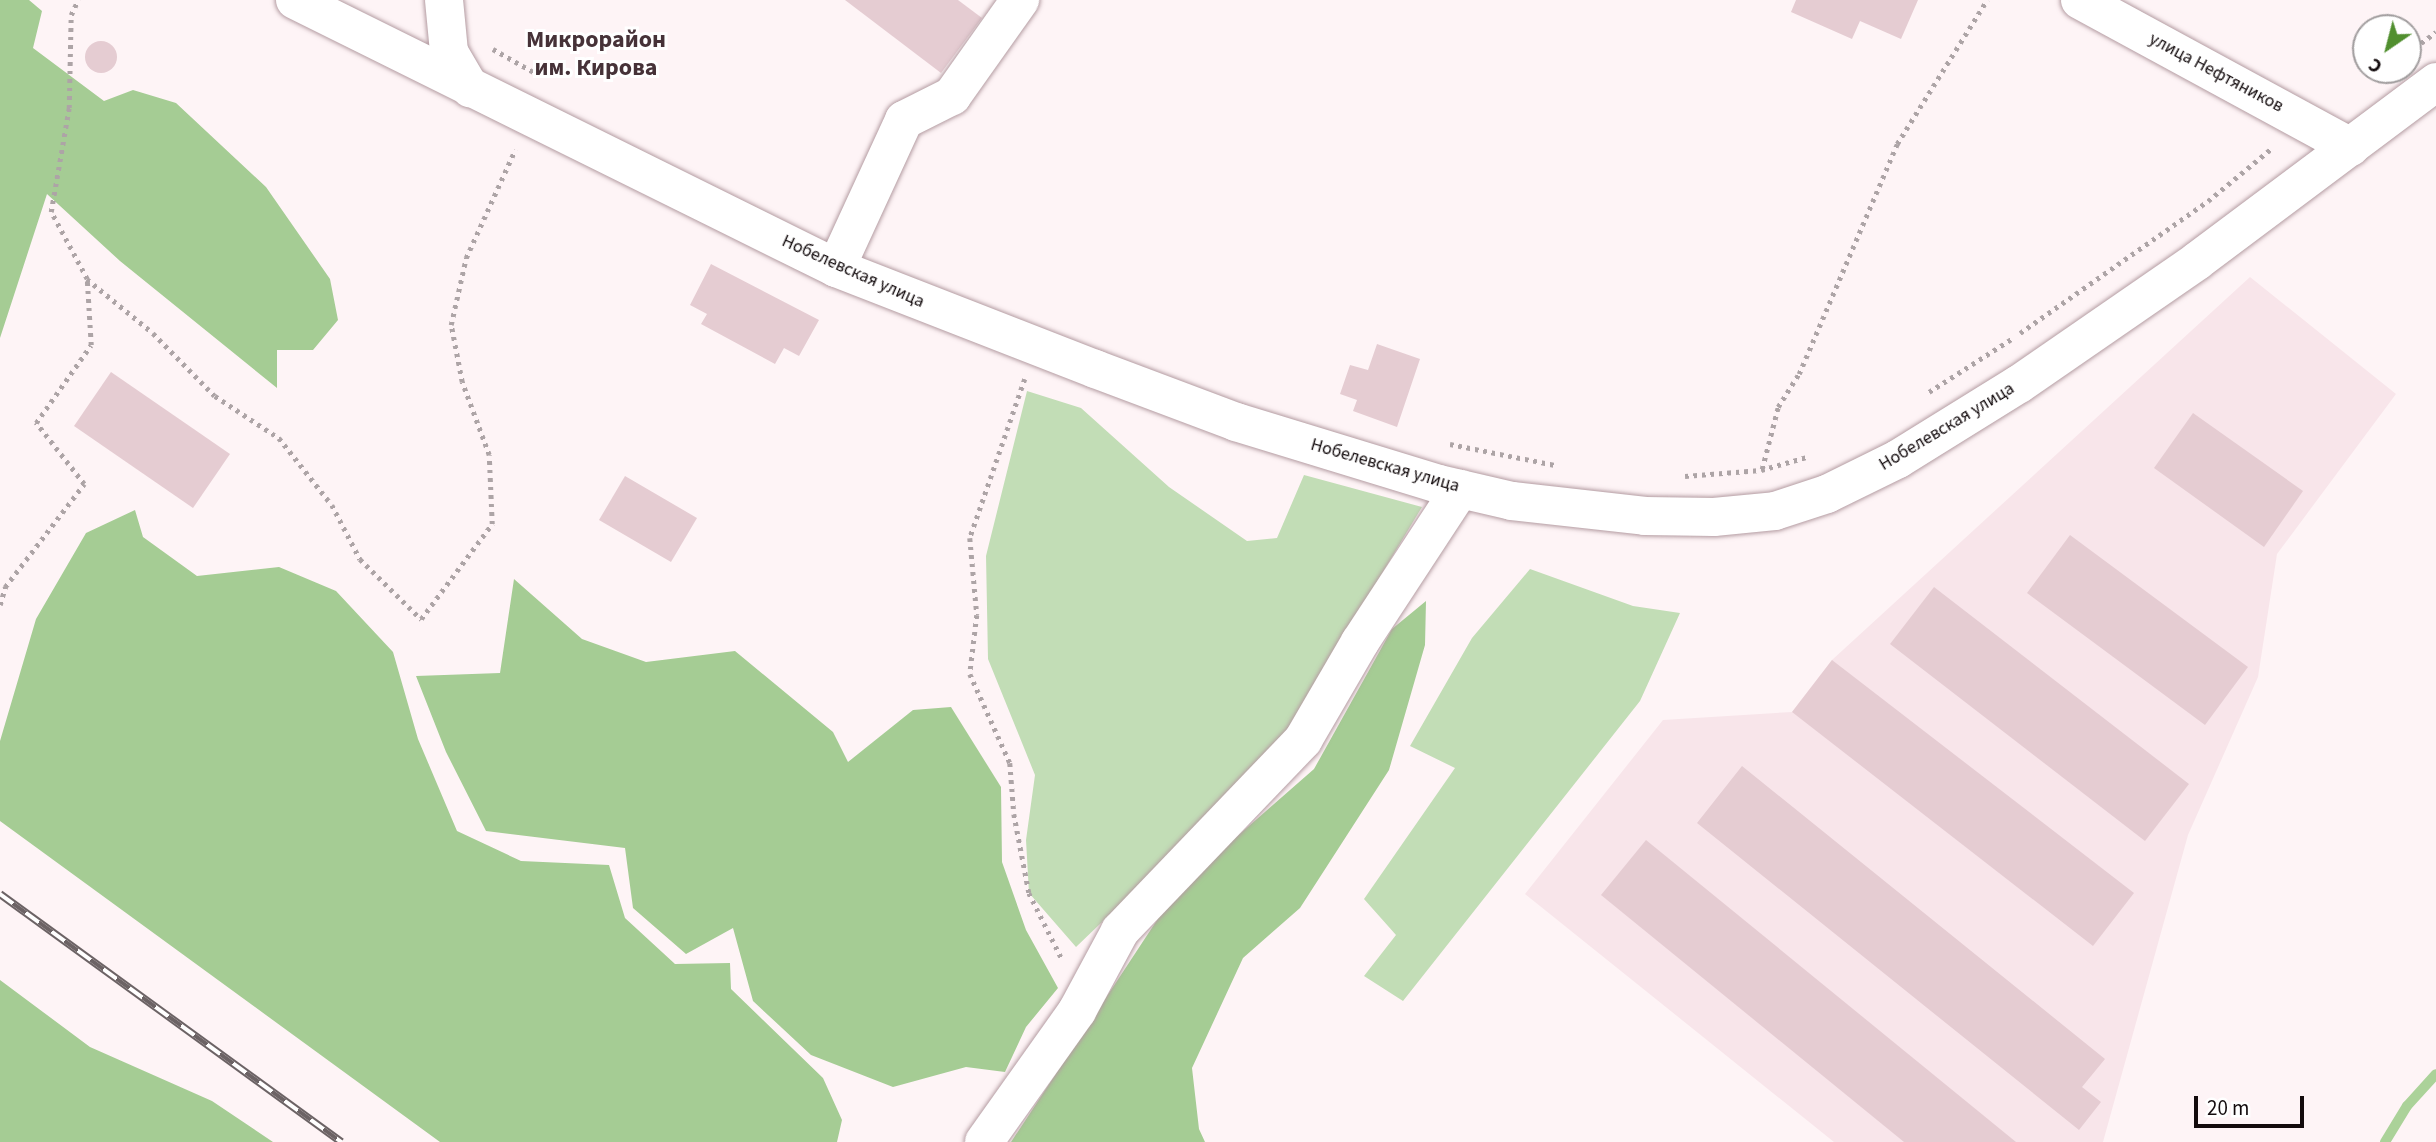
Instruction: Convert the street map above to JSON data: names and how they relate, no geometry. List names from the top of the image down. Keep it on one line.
{"streets":{"street":["улица Нефтяников","Нобелевская улица"]},"crossings":[["улица Нефтяников","Нобелевская улица"]],"districts":["Микрорайон им. Кирова"],"scale_bar":"20 m","north":"bottom left"}
